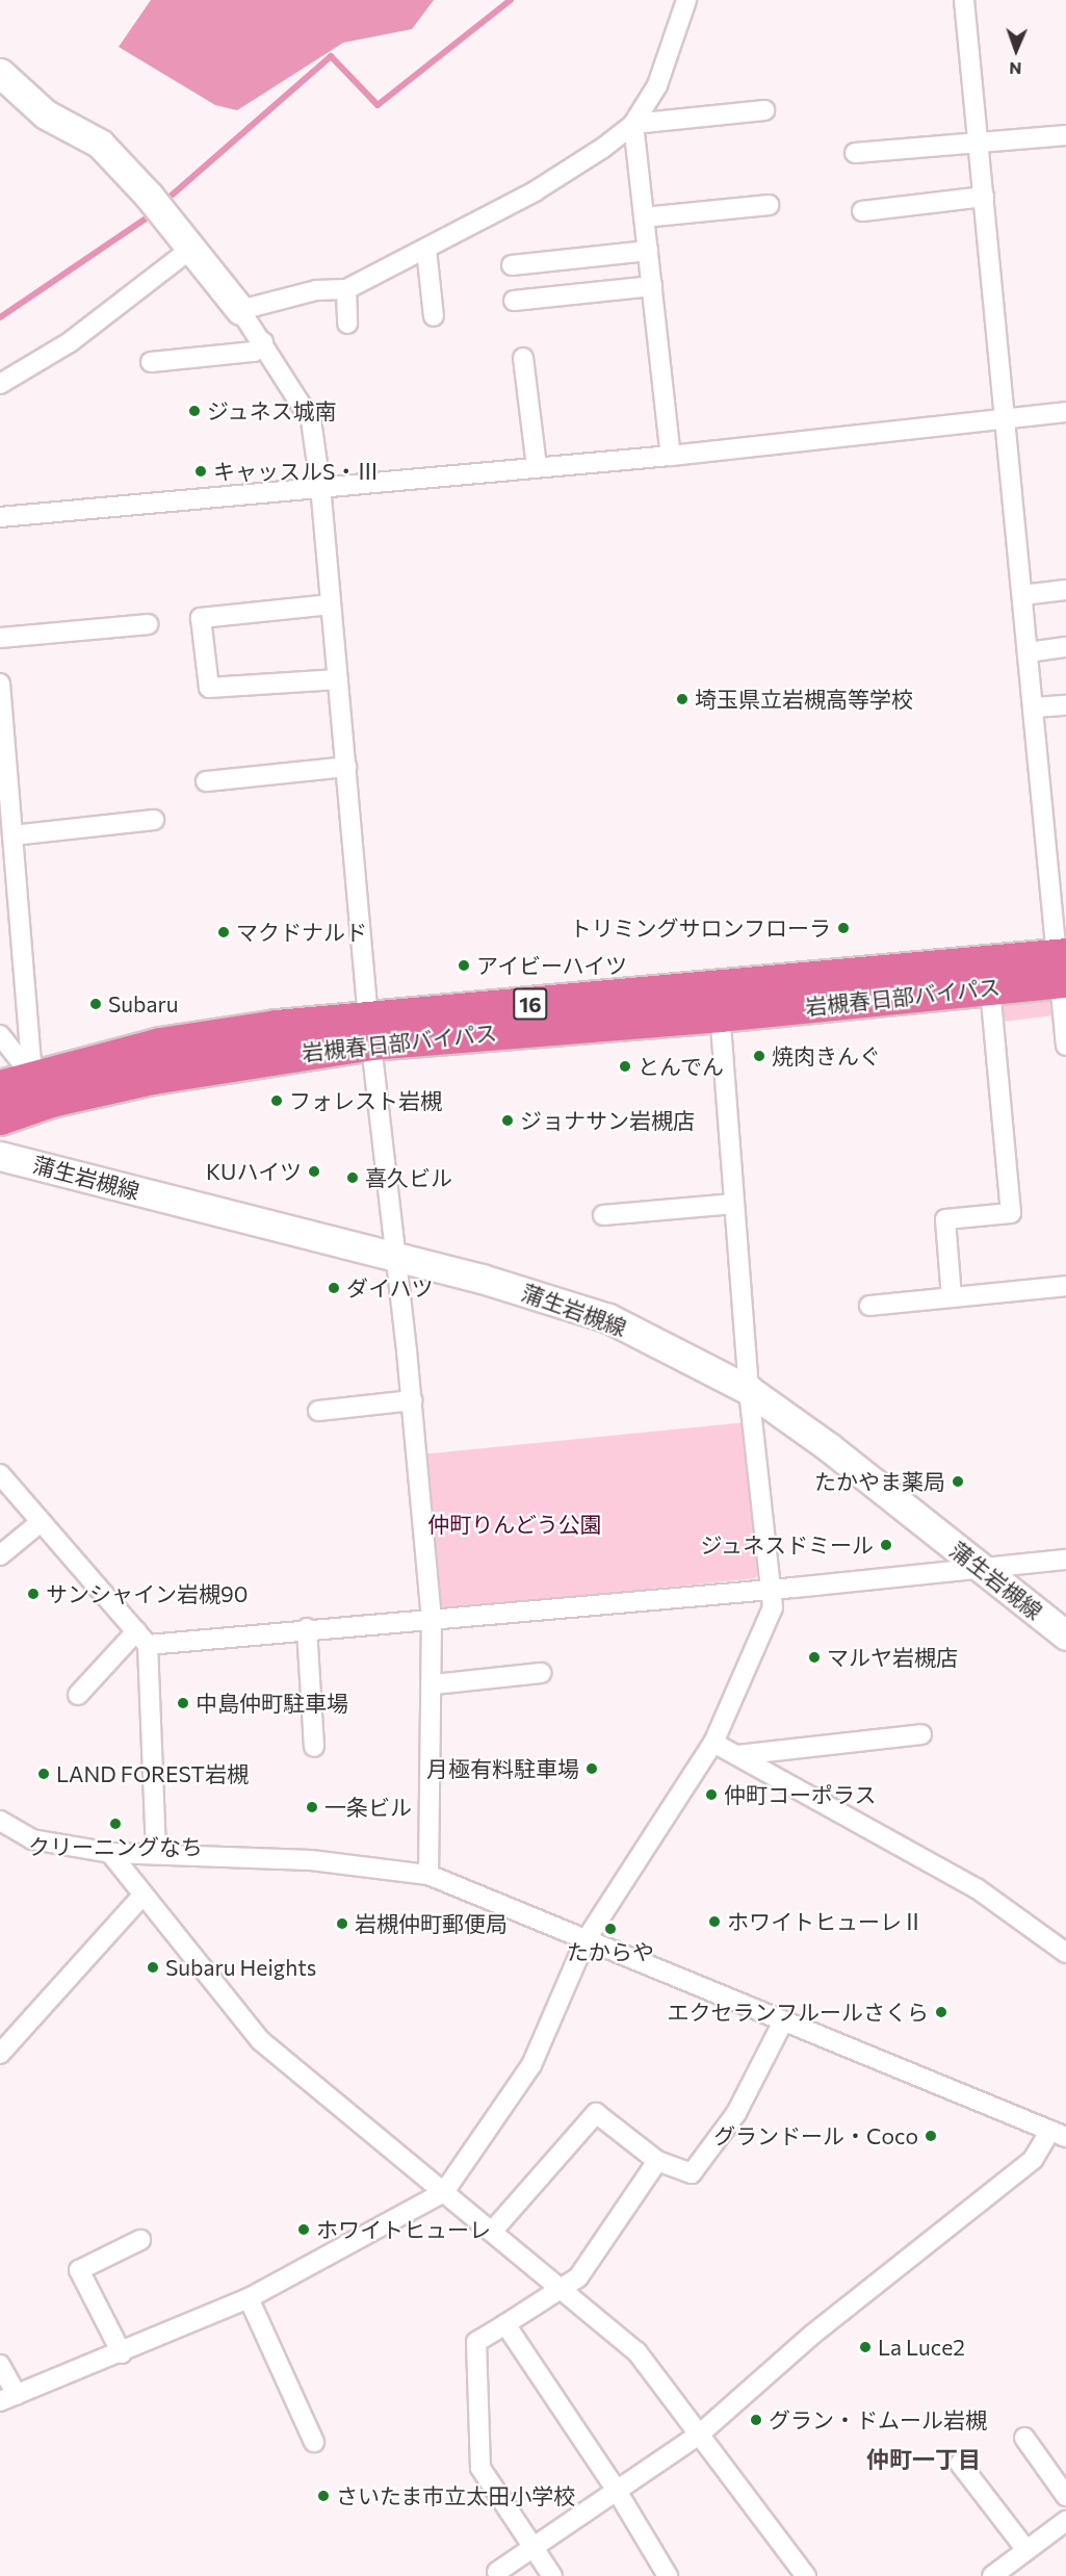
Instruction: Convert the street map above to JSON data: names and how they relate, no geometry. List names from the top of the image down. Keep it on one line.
{"streets":{"highway":["岩槻春日部バイパス","16"],"main road":["蒲生岩槻線"]},"districts":["仲町一丁目"],"parks":["仲町りんどう公園"],"places":["ジュネス城南","キャッスルS・Ⅲ","埼玉県立岩槻高等学校","トリミングサロンフローラ","マクドナルド","アイビーハイツ","Subaru","焼肉きんぐ","とんでん","フォレスト岩槻","ジョナサン岩槻店","KUハイツ","喜久ビル","ダイハツ","たかやま薬局","ジュネスドミール","サンシャイン岩槻90","マルヤ岩槻店","中島仲町駐車場","月極有料駐車場","LAND FOREST岩槻","仲町コーポラス","一条ビル","クリーニングなち","ホワイトヒューレⅡ","岩槻仲町郵便局","たからや","Subaru Heights","エクセランフルールさくら","グランドール・Coco","ホワイトヒューレ","La Luce2","グラン・ドムール岩槻","さいたま市立太田小学校"],"north":"bottom"}
